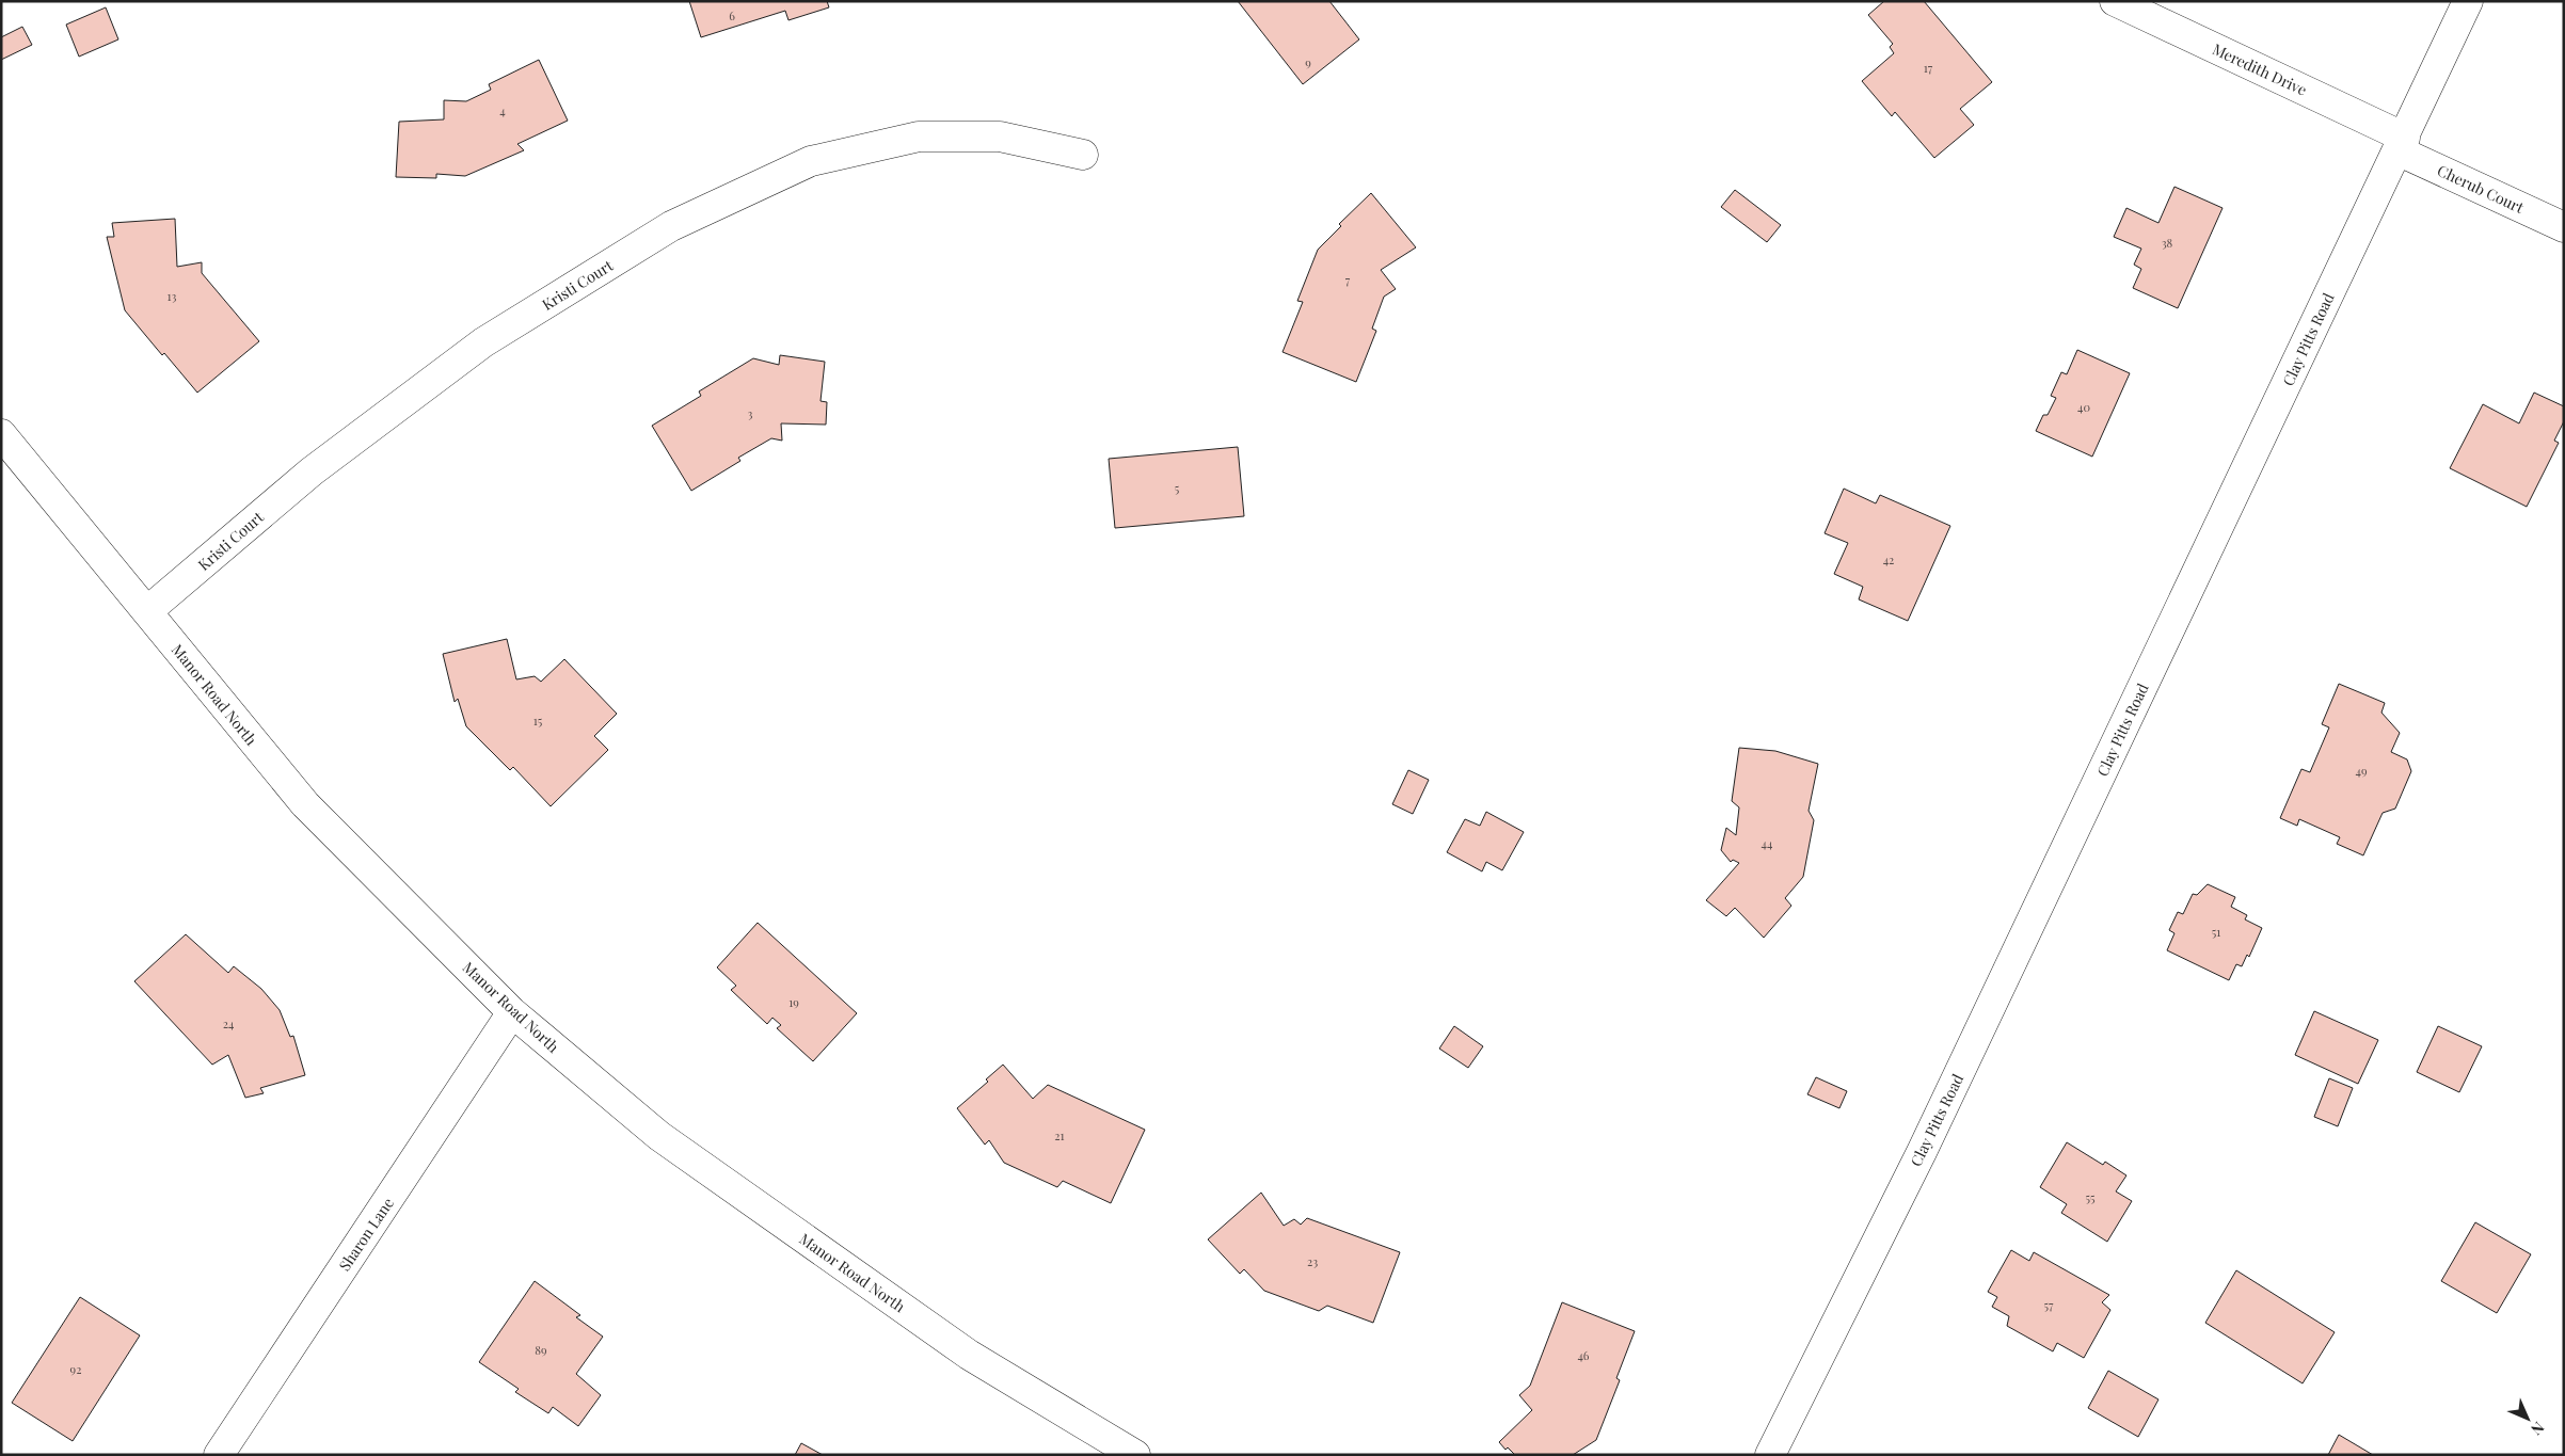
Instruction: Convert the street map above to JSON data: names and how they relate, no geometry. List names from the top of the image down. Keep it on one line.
{"streets":{"street":["Meredith Drive","Cherub Court","Kristi Court","Clay Pitts Road","Manor Road North","Sharon Lane"]},"crossings":[["Meredith Drive","Cherub Court"],["Meredith Drive","Clay Pitts Road"],["Cherub Court","Clay Pitts Road"],["Kristi Court","Manor Road North"],["Manor Road North","Sharon Lane"]],"house_numbers":["6","9","17","4","38","7","13","40","3","5","42","15","49","44","51","19","24","21","55","23","57","89","46","92"],"north":"bottom right"}
